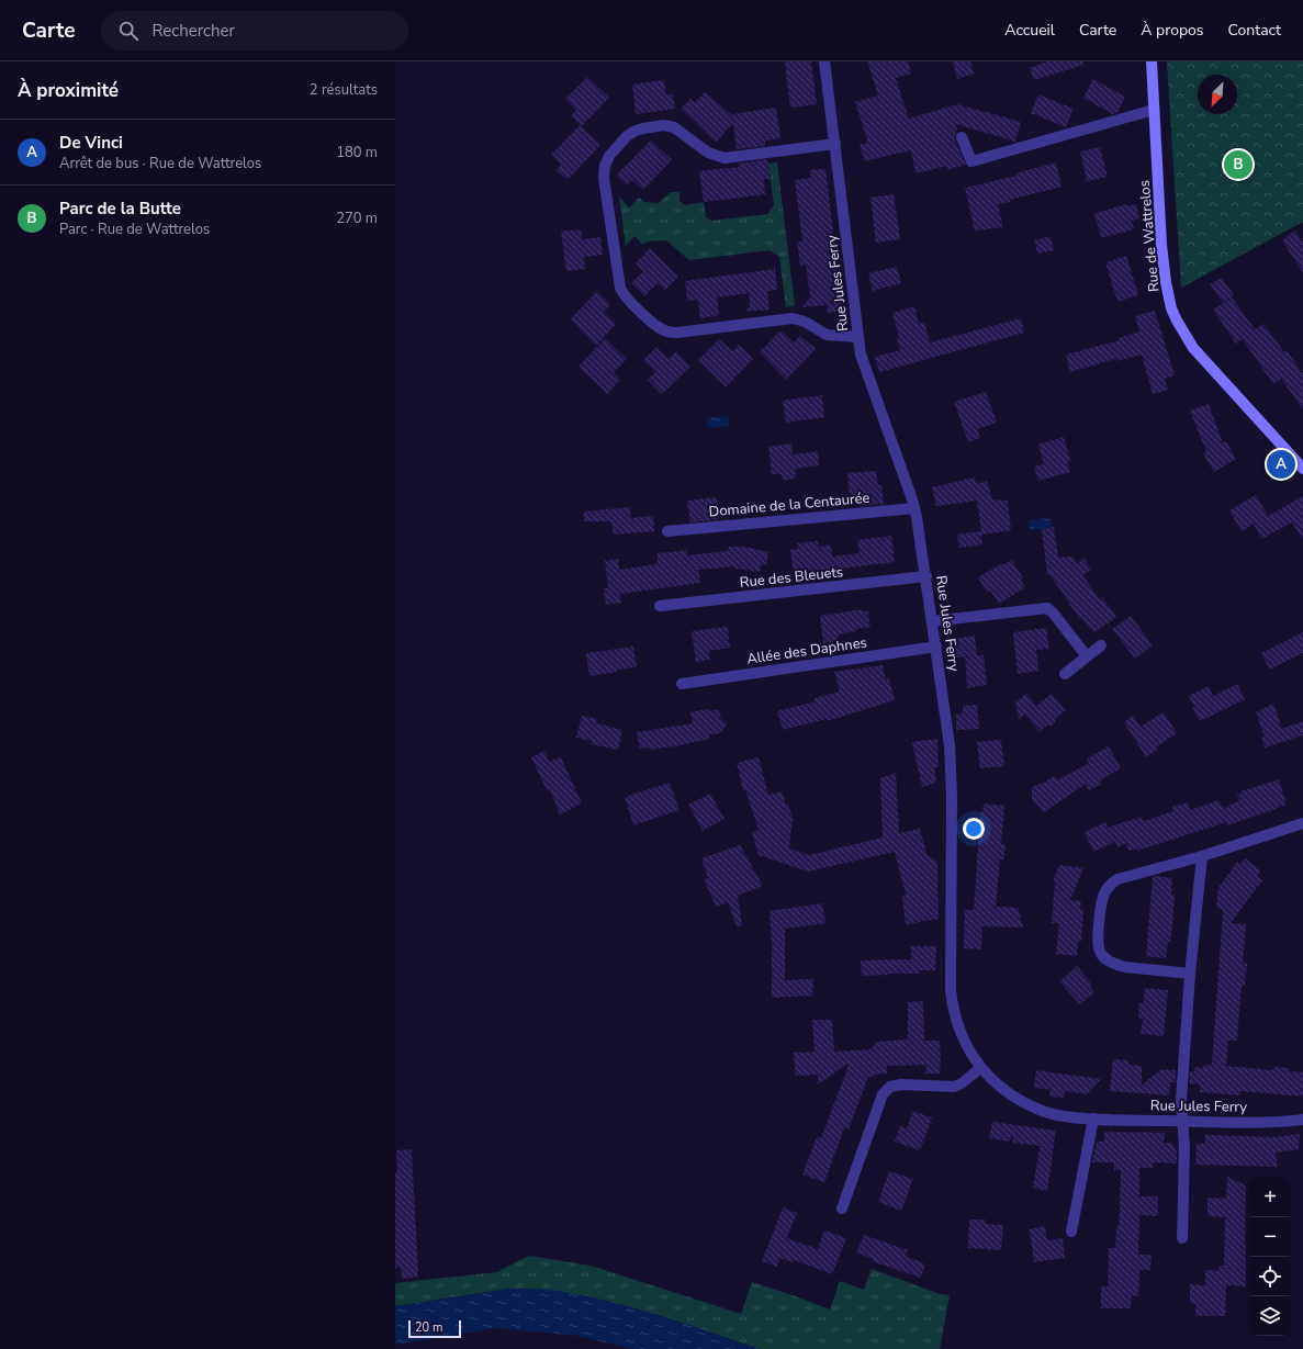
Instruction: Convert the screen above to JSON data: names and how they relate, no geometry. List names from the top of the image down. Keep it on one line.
{"streets":{"street":["Rue de Wattrelos","Rue Jules Ferry","Domaine de la Centaurée","Rue des Bleuets","Allée des Daphnes"]},"crossings":[["Rue Jules Ferry","Domaine de la Centaurée"],["Rue Jules Ferry","Rue des Bleuets"],["Rue Jules Ferry","Allée des Daphnes"]],"scale_bar":"20 m","north":"bottom left","page":{"header":"Carte","search":"Rechercher","nav":["Accueil","Carte","À propos","Contact"],"heading":["À proximité","2 résultats"],"list":[{"mark":"A","name":"De Vinci","note":"Arrêt de bus · Rue de Wattrelos","value":"180 m"},{"mark":"B","name":"Parc de la Butte","note":"Parc · Rue de Wattrelos","value":"270 m"}],"pins":["B","A"],"map_buttons":["+","−"],"scale":"20 m"}}
